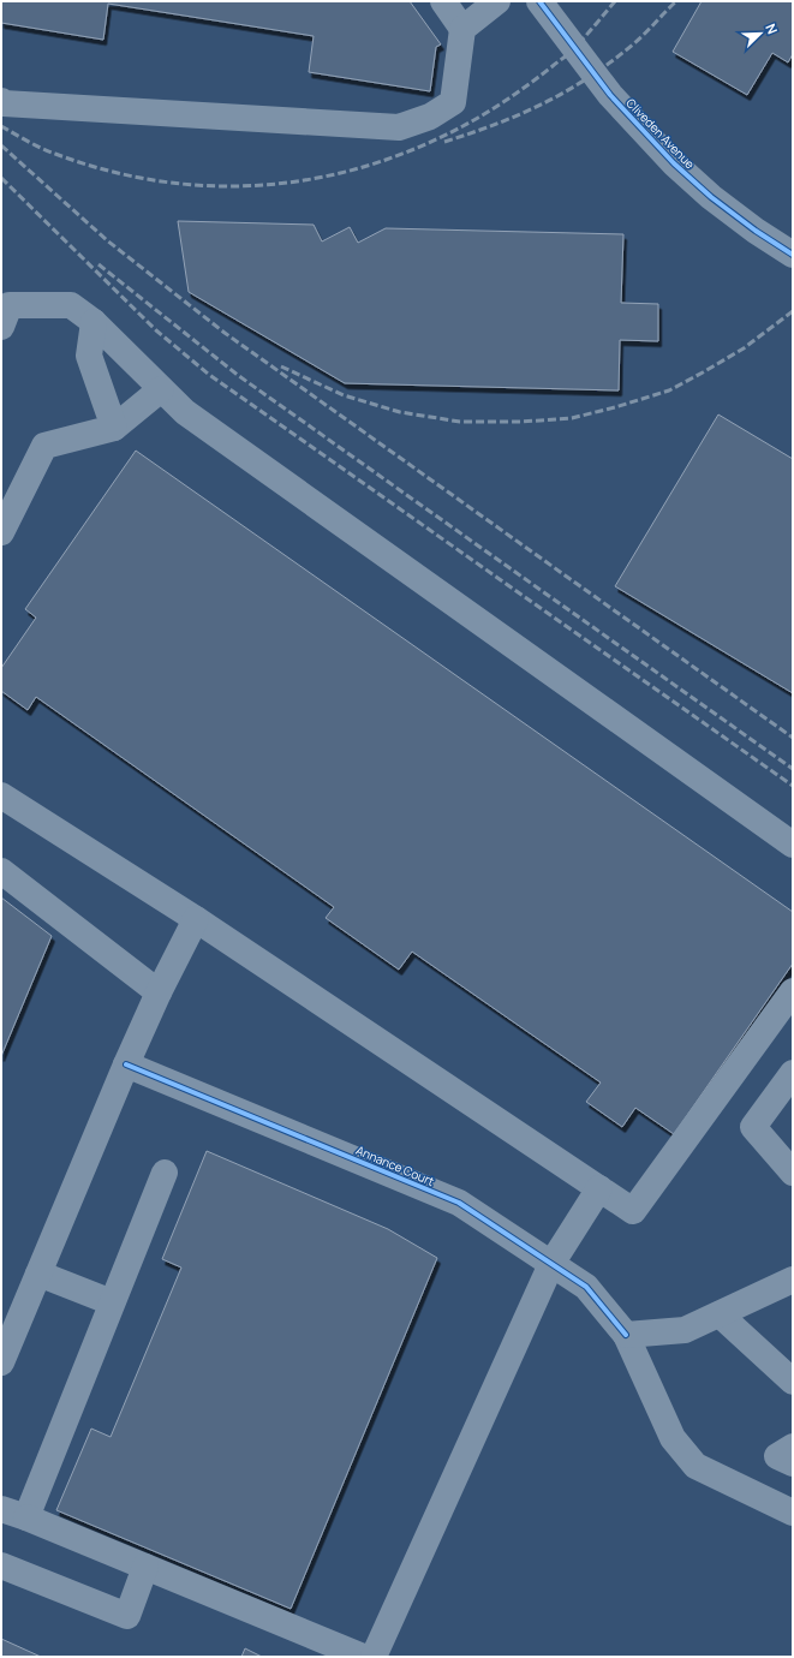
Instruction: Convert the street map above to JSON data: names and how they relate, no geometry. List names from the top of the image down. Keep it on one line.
{"streets":{"street":["Cliveden Avenue","Annance Court"]},"north":"top right"}
